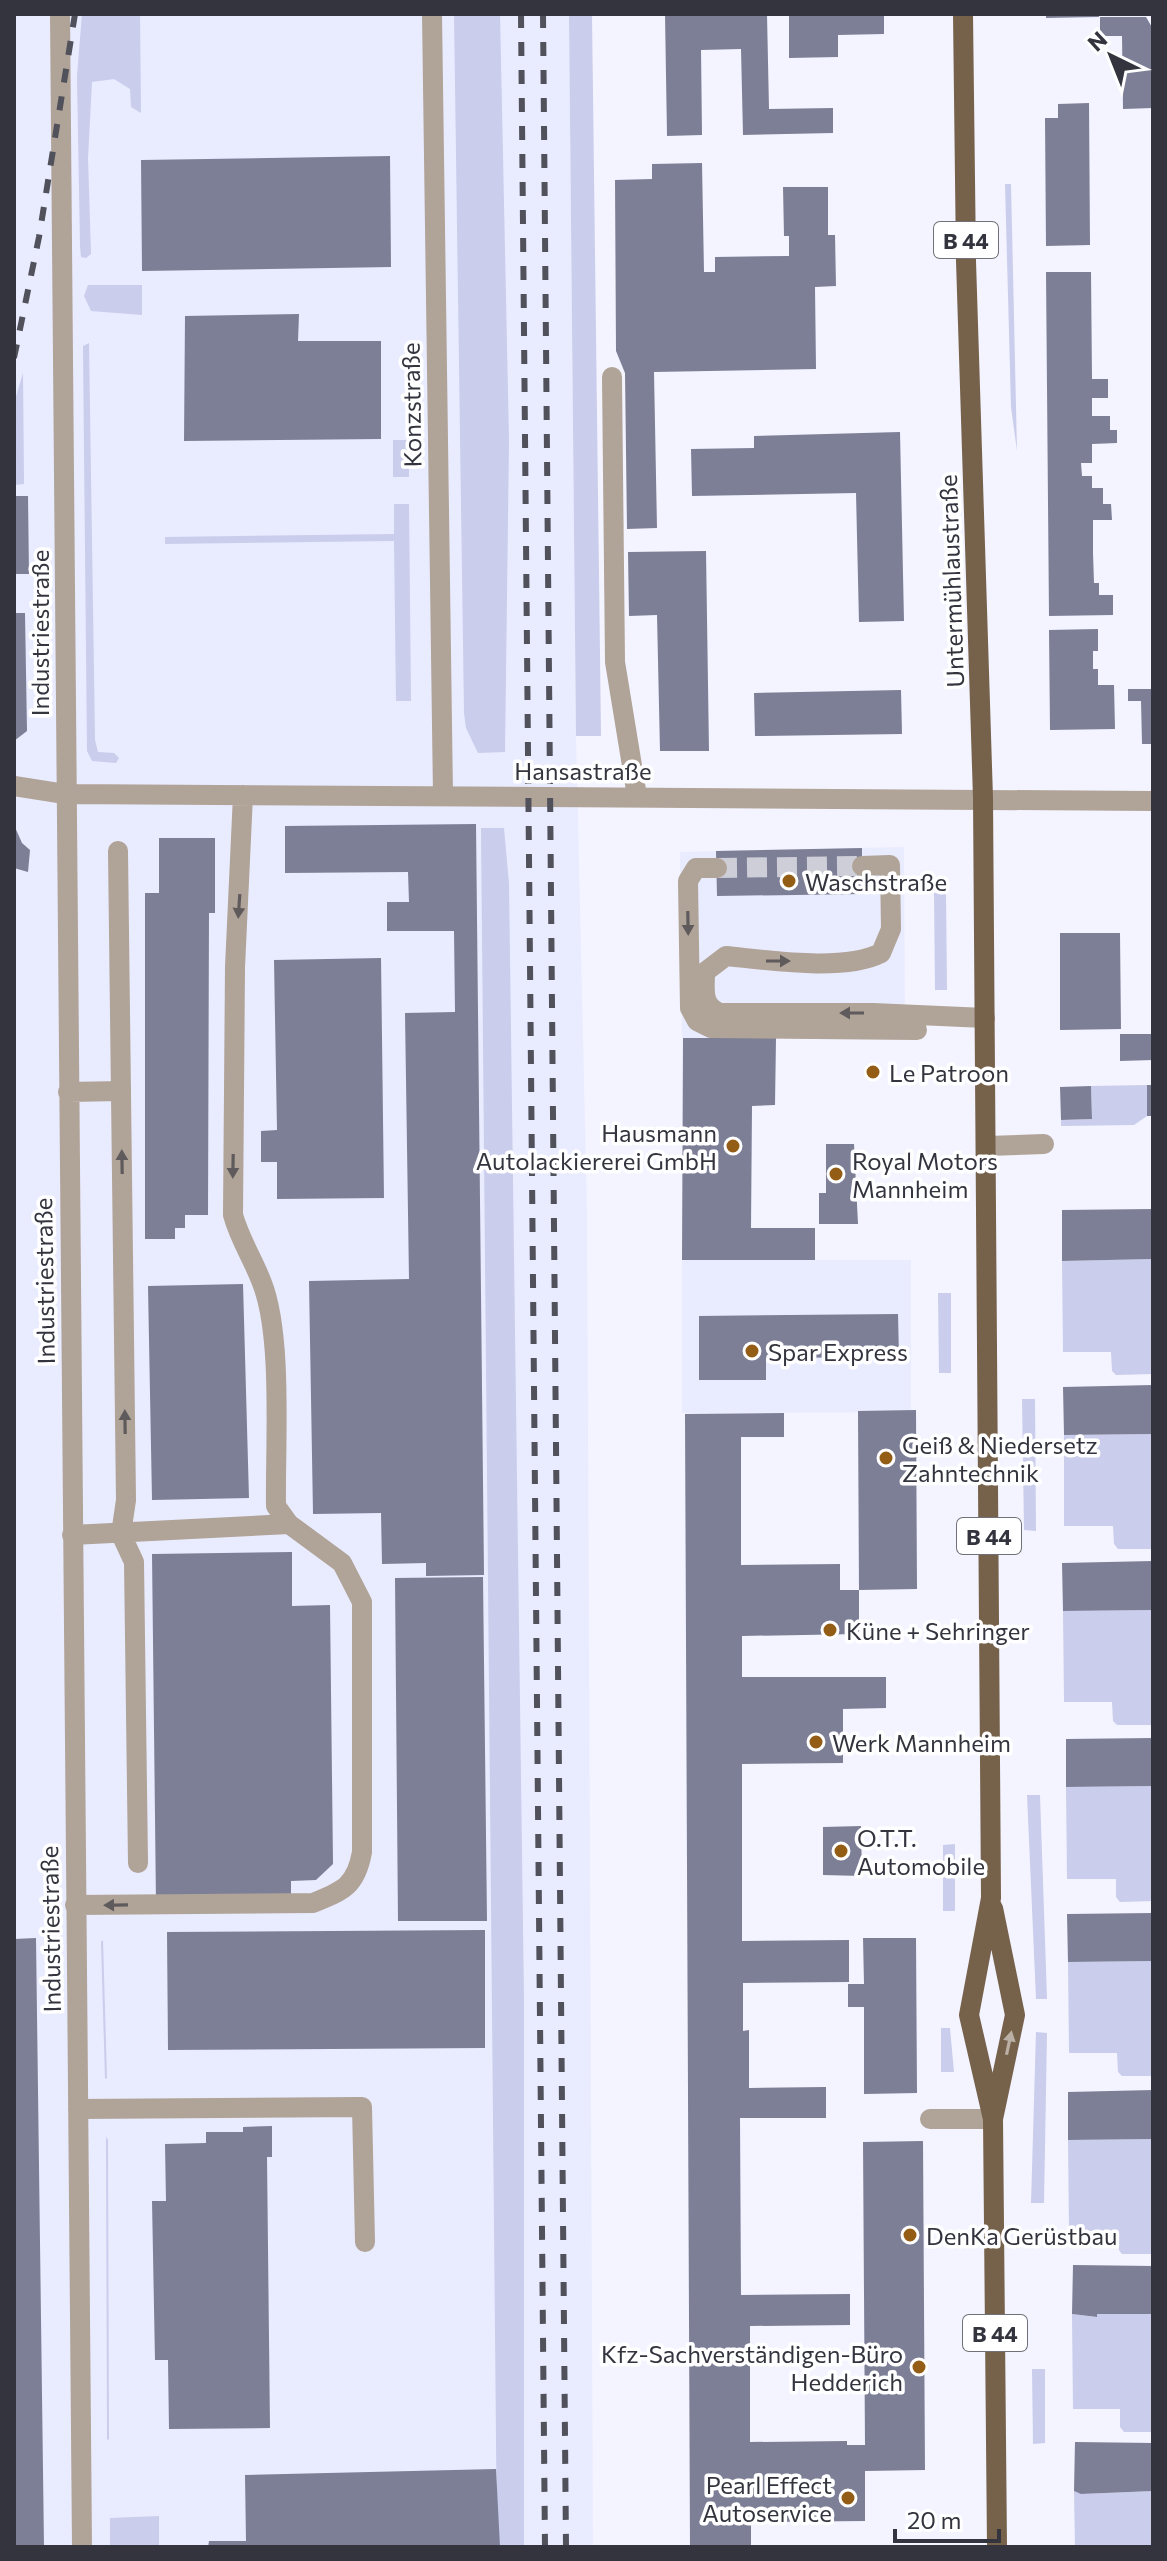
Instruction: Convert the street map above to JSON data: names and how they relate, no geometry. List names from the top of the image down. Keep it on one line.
{"streets":{"main road":["B 44","Untermühlaustraße"],"street":["Konzstraße","Industriestraße","Hansastraße"]},"crossings":[["Konzstraße","Hansastraße"],["Untermühlaustraße","Hansastraße"],["Industriestraße","Hansastraße"]],"places":["Waschstraße","Le Patroon","Hausmann Autolackiererei GmbH","Royal Motors Mannheim","Spar Express","Geiß & Niedersetz Zahntechnik","Küne + Sehringer","Werk Mannheim","O.T.T. Automobile","DenKa Gerüstbau","Kfz-Sachverständigen-Büro Hedderich","Pearl Effect Autoservice"],"scale_bar":"20 m","north":"top left"}
